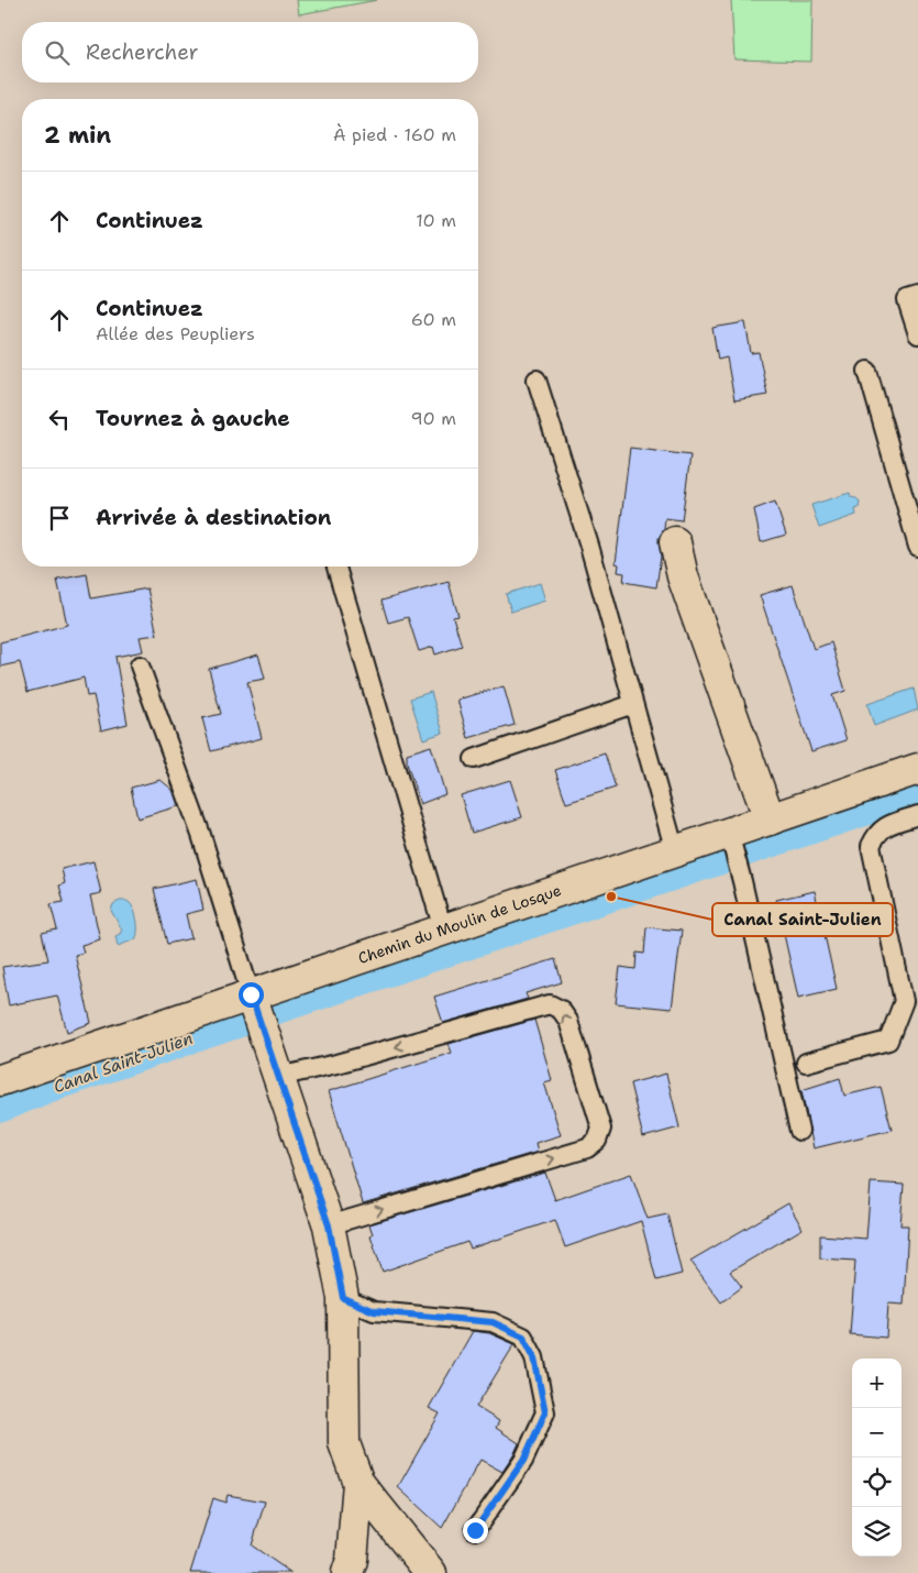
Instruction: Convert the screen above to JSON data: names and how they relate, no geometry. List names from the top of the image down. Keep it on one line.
{"streets":{"street":["Chemin du Moulin de Losque"]},"water":["Canal Saint-Julien"],"places":["Canal Saint-Julien"],"page":{"search":"Rechercher","heading":["2 min","À pied · 160 m"],"list":[["Continuez","10 m"],["Continuez","Allée des Peupliers","60 m"],["Tournez à gauche","90 m"],"Arrivée à destination"],"map_buttons":["+","−"]}}
